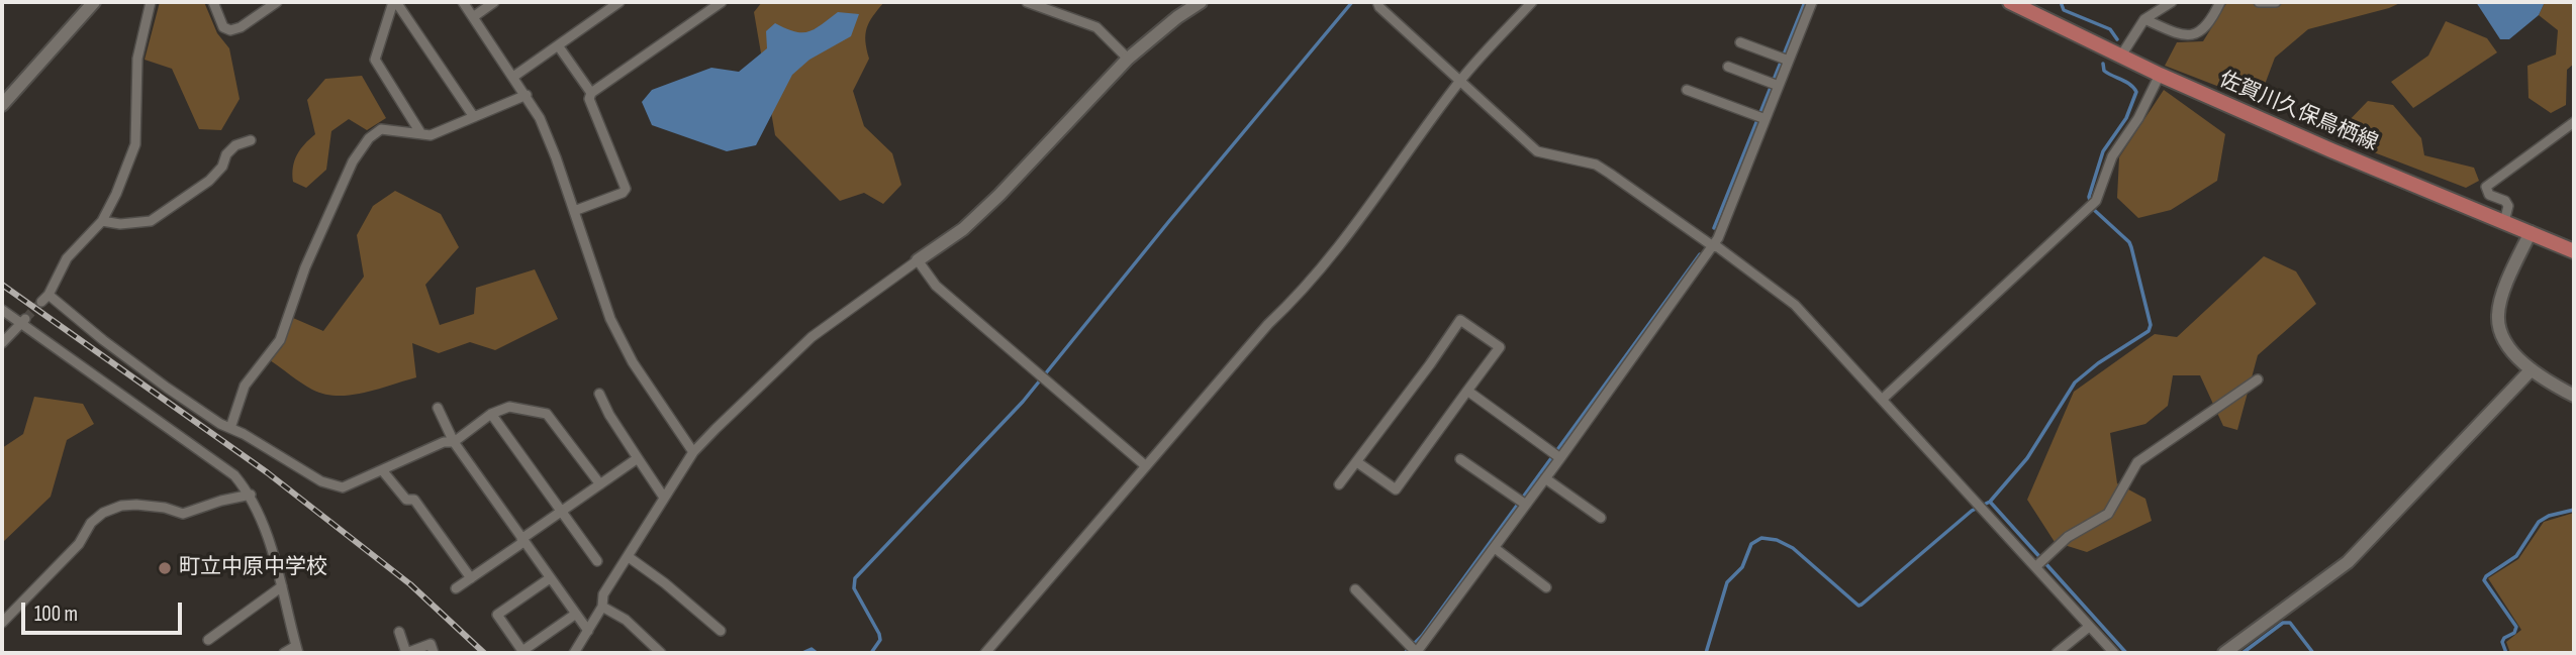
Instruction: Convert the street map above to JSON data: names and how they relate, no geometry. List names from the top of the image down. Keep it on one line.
{"streets":{"main road":["佐賀川久保鳥栖線"]},"places":["町立中原中学校"],"scale_bar":"100 m"}
